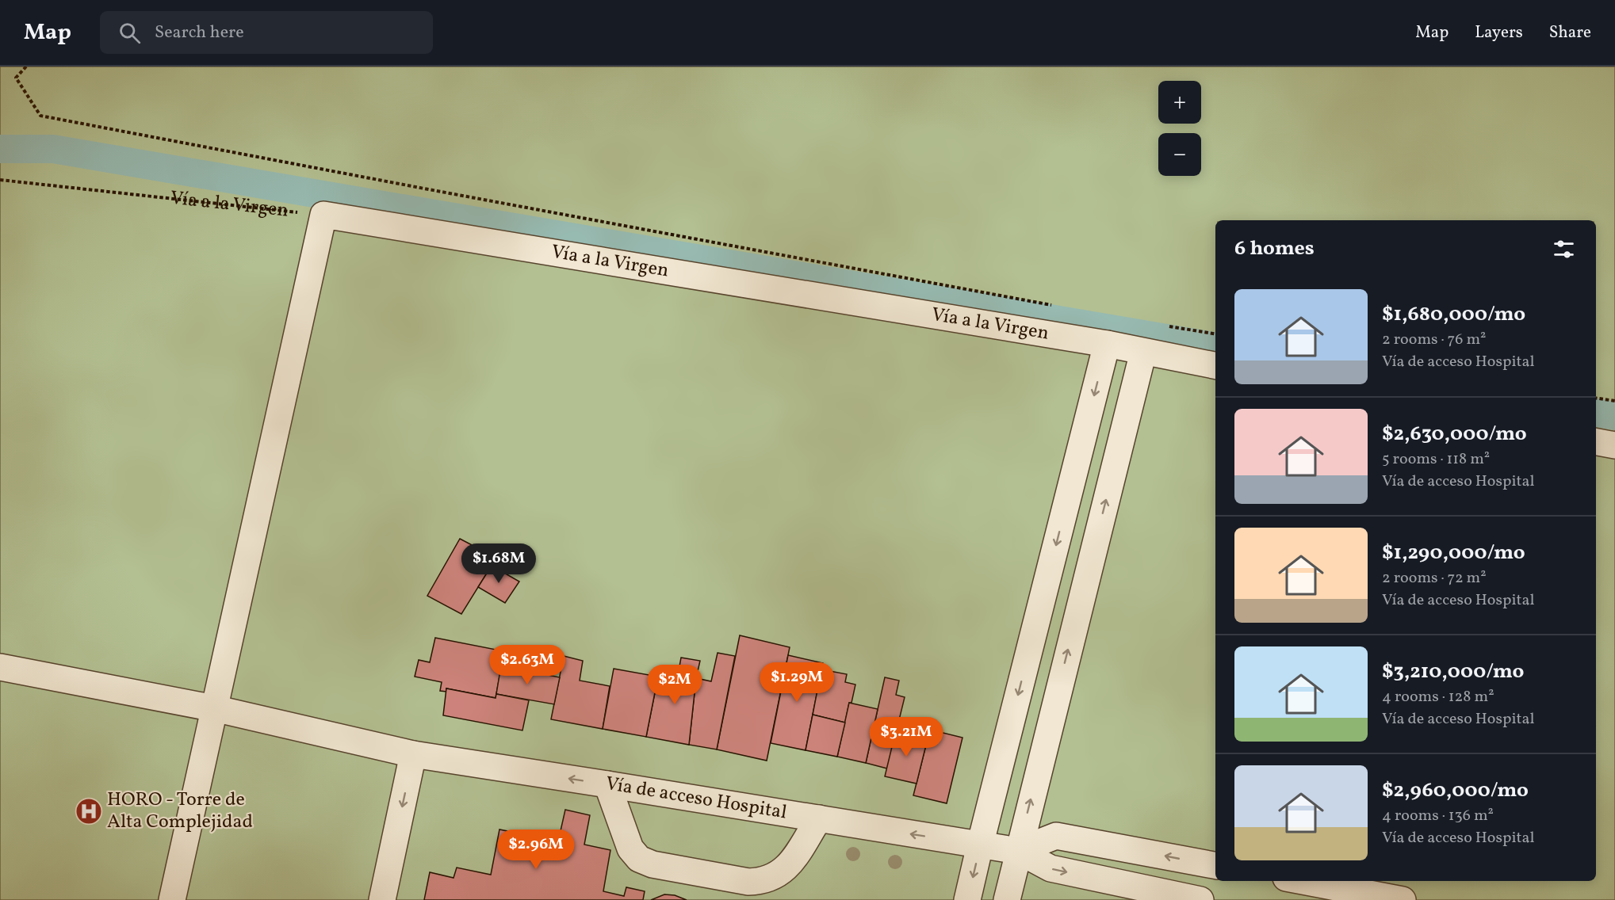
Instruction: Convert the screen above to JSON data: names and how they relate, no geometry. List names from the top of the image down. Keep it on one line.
{"streets":{"street":["Vía a la Virgen","Vía de acceso Hospital"]},"places":{"hospital":["HORO - Torre de Alta Complejidad"]},"page":{"header":"Map","search":"Search here","nav":["Map","Layers","Share"],"map_buttons":["+","−"],"heading":"6 homes","list":[{"name":"$1,680,000/mo","note":"2 rooms · 76 m² · Vía de acceso Hospital"},{"name":"$2,630,000/mo","note":"5 rooms · 118 m² · Vía de acceso Hospital"},{"name":"$1,290,000/mo","note":"2 rooms · 72 m² · Vía de acceso Hospital"},{"name":"$3,210,000/mo","note":"4 rooms · 128 m² · Vía de acceso Hospital"},{"name":"$2,960,000/mo","note":"4 rooms · 136 m² · Vía de acceso Hospital"}],"price":["$1.68M","$2.63M","$1.29M","$2M","$3.21M","$2.96M"]}}
